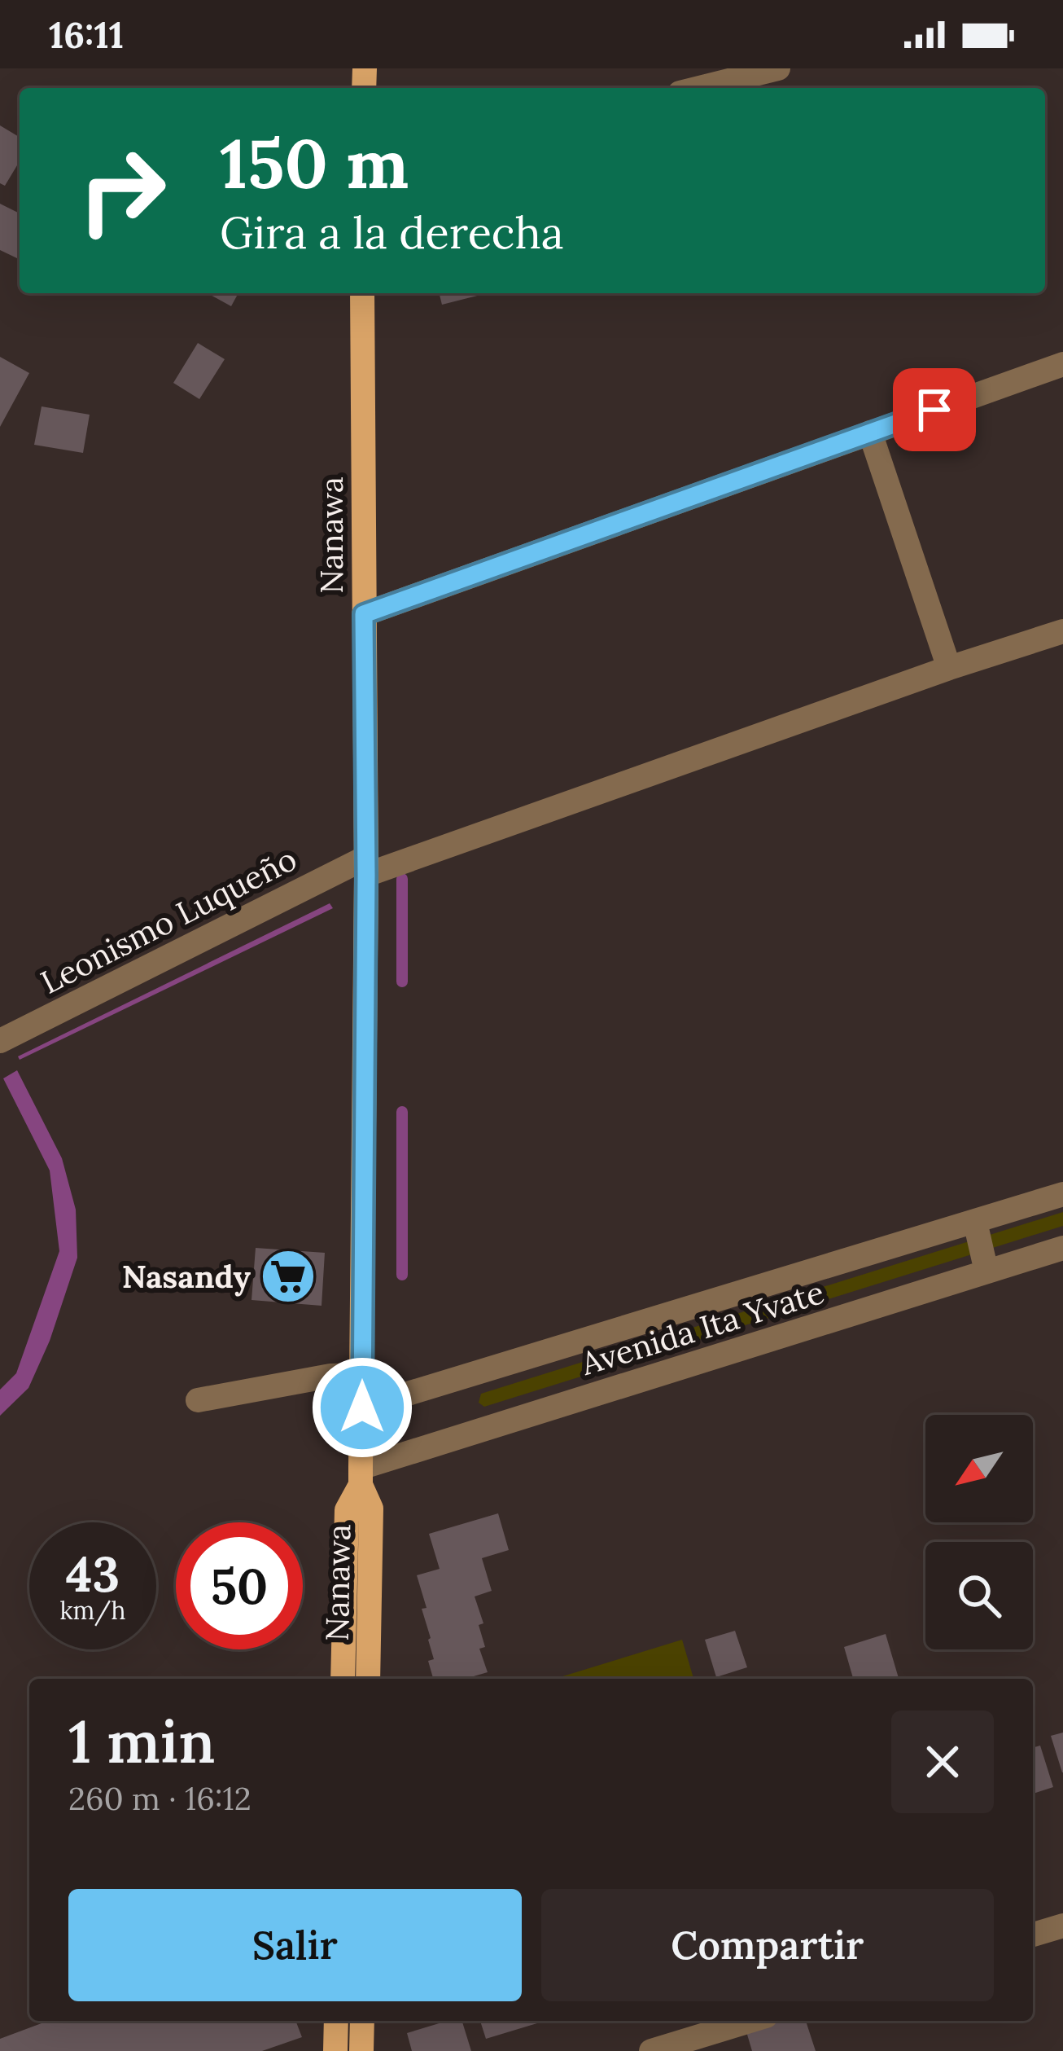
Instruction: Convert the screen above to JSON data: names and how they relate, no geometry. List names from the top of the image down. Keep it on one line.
{"streets":{"main road":["Nanawa"],"street":["Leonismo Luqueño","Avenida Ita Yvate"]},"crossings":[["Nanawa","Leonismo Luqueño"],["Nanawa","Avenida Ita Yvate"]],"places":{"supermarket":["Nasandy"]},"north":"bottom left","page":{"status":"16:11","turn":["150 m","Gira a la derecha"],"speed":"43 km/h","limit":"50","heading":["1 min","260 m · 16:12"],"buttons":["Salir","Compartir"]}}
